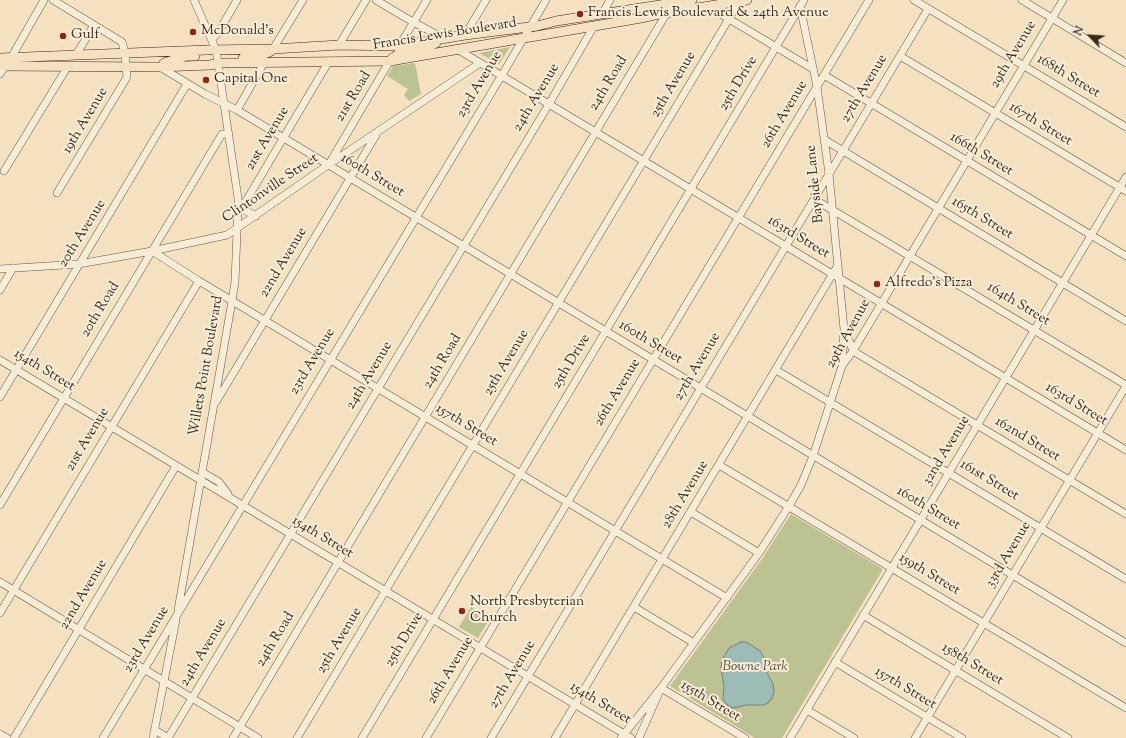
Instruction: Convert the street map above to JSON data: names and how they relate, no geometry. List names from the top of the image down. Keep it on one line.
{"streets":{"main road":["Francis Lewis Boulevard"],"street":["29th Avenue","168th Street","24th Road","25th Drive","23rd Avenue","25th Avenue","27th Avenue","21st Road","24th Avenue","26th Avenue","19th Avenue","167th Street","21st Avenue","166th Street","160th Street","Bayside Lane","Clintonville Street","165th Street","20th Avenue","163rd Street","22nd Avenue","164th Street","20th Road","Willets Point Boulevard","154th Street","157th Street","162nd Street","32nd Avenue","161st Street","28th Avenue","33rd Avenue","159th Street","158th Street","155th Street"]},"crossings":[["Francis Lewis Boulevard","24th Road"],["Francis Lewis Boulevard","23rd Avenue"],["Francis Lewis Boulevard","25th Avenue"],["Francis Lewis Boulevard","21st Road"],["Francis Lewis Boulevard","24th Avenue"],["Francis Lewis Boulevard","19th Avenue"],["Francis Lewis Boulevard","21st Avenue"],["Francis Lewis Boulevard","160th Street"],["Francis Lewis Boulevard","163rd Street"],["Francis Lewis Boulevard","Willets Point Boulevard"],["29th Avenue","168th Street"],["29th Avenue","167th Street"],["29th Avenue","166th Street"],["29th Avenue","160th Street"],["29th Avenue","165th Street"],["29th Avenue","163rd Street"],["29th Avenue","164th Street"],["29th Avenue","157th Street"],["29th Avenue","162nd Street"],["29th Avenue","161st Street"],["29th Avenue","159th Street"],["29th Avenue","155th Street"],["168th Street","27th Avenue"],["24th Road","160th Street"],["24th Road","163rd Street"],["24th Road","154th Street"],["24th Road","157th Street"],["25th Drive","160th Street"],["25th Drive","Bayside Lane"],["25th Drive","163rd Street"],["25th Drive","154th Street"],["25th Drive","157th Street"],["23rd Avenue","160th Street"],["23rd Avenue","163rd Street"],["23rd Avenue","Willets Point Boulevard"],["23rd Avenue","154th Street"],["23rd Avenue","157th Street"],["25th Avenue","160th Street"],["25th Avenue","163rd Street"],["25th Avenue","154th Street"],["25th Avenue","157th Street"],["27th Avenue","167th Street"],["27th Avenue","166th Street"],["27th Avenue","160th Street"],["27th Avenue","Bayside Lane"],["27th Avenue","165th Street"],["27th Avenue","163rd Street"],["27th Avenue","164th Street"],["27th Avenue","154th Street"],["27th Avenue","157th Street"],["21st Road","160th Street"],["21st Road","Clintonville Street"],["24th Avenue","160th Street"],["24th Avenue","163rd Street"],["24th Avenue","154th Street"],["24th Avenue","157th Street"],["26th Avenue","166th Street"],["26th Avenue","160th Street"],["26th Avenue","Bayside Lane"],["26th Avenue","163rd Street"],["26th Avenue","154th Street"],["26th Avenue","157th Street"],["167th Street","32nd Avenue"],["21st Avenue","160th Street"],["21st Avenue","Willets Point Boulevard"],["21st Avenue","154th Street"],["21st Avenue","157th Street"],["166th Street","32nd Avenue"],["160th Street","Clintonville Street"],["160th Street","20th Avenue"],["160th Street","22nd Avenue"],["160th Street","Willets Point Boulevard"],["160th Street","32nd Avenue"],["160th Street","28th Avenue"],["160th Street","33rd Avenue"],["Bayside Lane","165th Street"],["Bayside Lane","164th Street"],["Bayside Lane","28th Avenue"],["Clintonville Street","20th Avenue"],["Clintonville Street","163rd Street"],["Clintonville Street","22nd Avenue"],["Clintonville Street","20th Road"],["Clintonville Street","Willets Point Boulevard"],["Clintonville Street","157th Street"],["165th Street","32nd Avenue"],["20th Avenue","154th Street"],["163rd Street","32nd Avenue"],["163rd Street","28th Avenue"],["163rd Street","33rd Avenue"],["22nd Avenue","Willets Point Boulevard"],["22nd Avenue","154th Street"],["22nd Avenue","157th Street"],["164th Street","32nd Avenue"],["164th Street","33rd Avenue"],["20th Road","Willets Point Boulevard"],["20th Road","154th Street"],["20th Road","157th Street"],["Willets Point Boulevard","154th Street"],["Willets Point Boulevard","157th Street"],["154th Street","28th Avenue"],["157th Street","32nd Avenue"],["157th Street","28th Avenue"],["157th Street","33rd Avenue"],["162nd Street","32nd Avenue"],["162nd Street","33rd Avenue"],["32nd Avenue","161st Street"],["32nd Avenue","159th Street"],["32nd Avenue","158th Street"],["161st Street","28th Avenue"],["161st Street","33rd Avenue"],["28th Avenue","159th Street"],["33rd Avenue","159th Street"],["33rd Avenue","158th Street"]],"parks":["Bowne Park"],"places":["Francis Lewis Boulevard & 24th Avenue","McDonald's","Gulf","Capital One","Alfredo's Pizza","North Presbyterian Church"],"north":"top left"}
